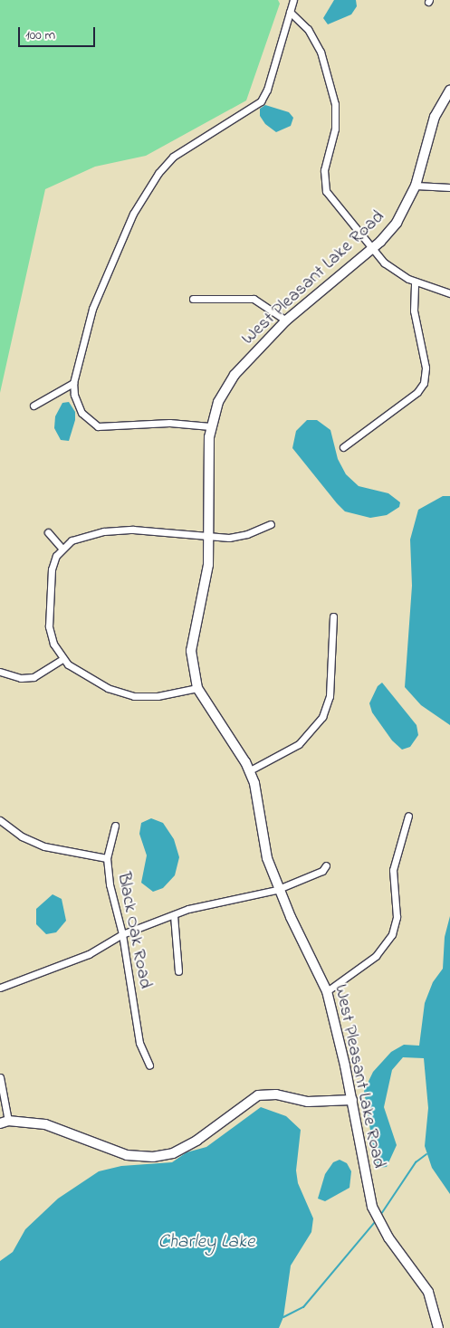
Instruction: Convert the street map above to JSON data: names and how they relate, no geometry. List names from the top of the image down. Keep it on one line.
{"streets":{"street":["West Pleasant Lake Road","Black Oak Road"]},"water":["Charley Lake"],"scale_bar":"100 m"}
